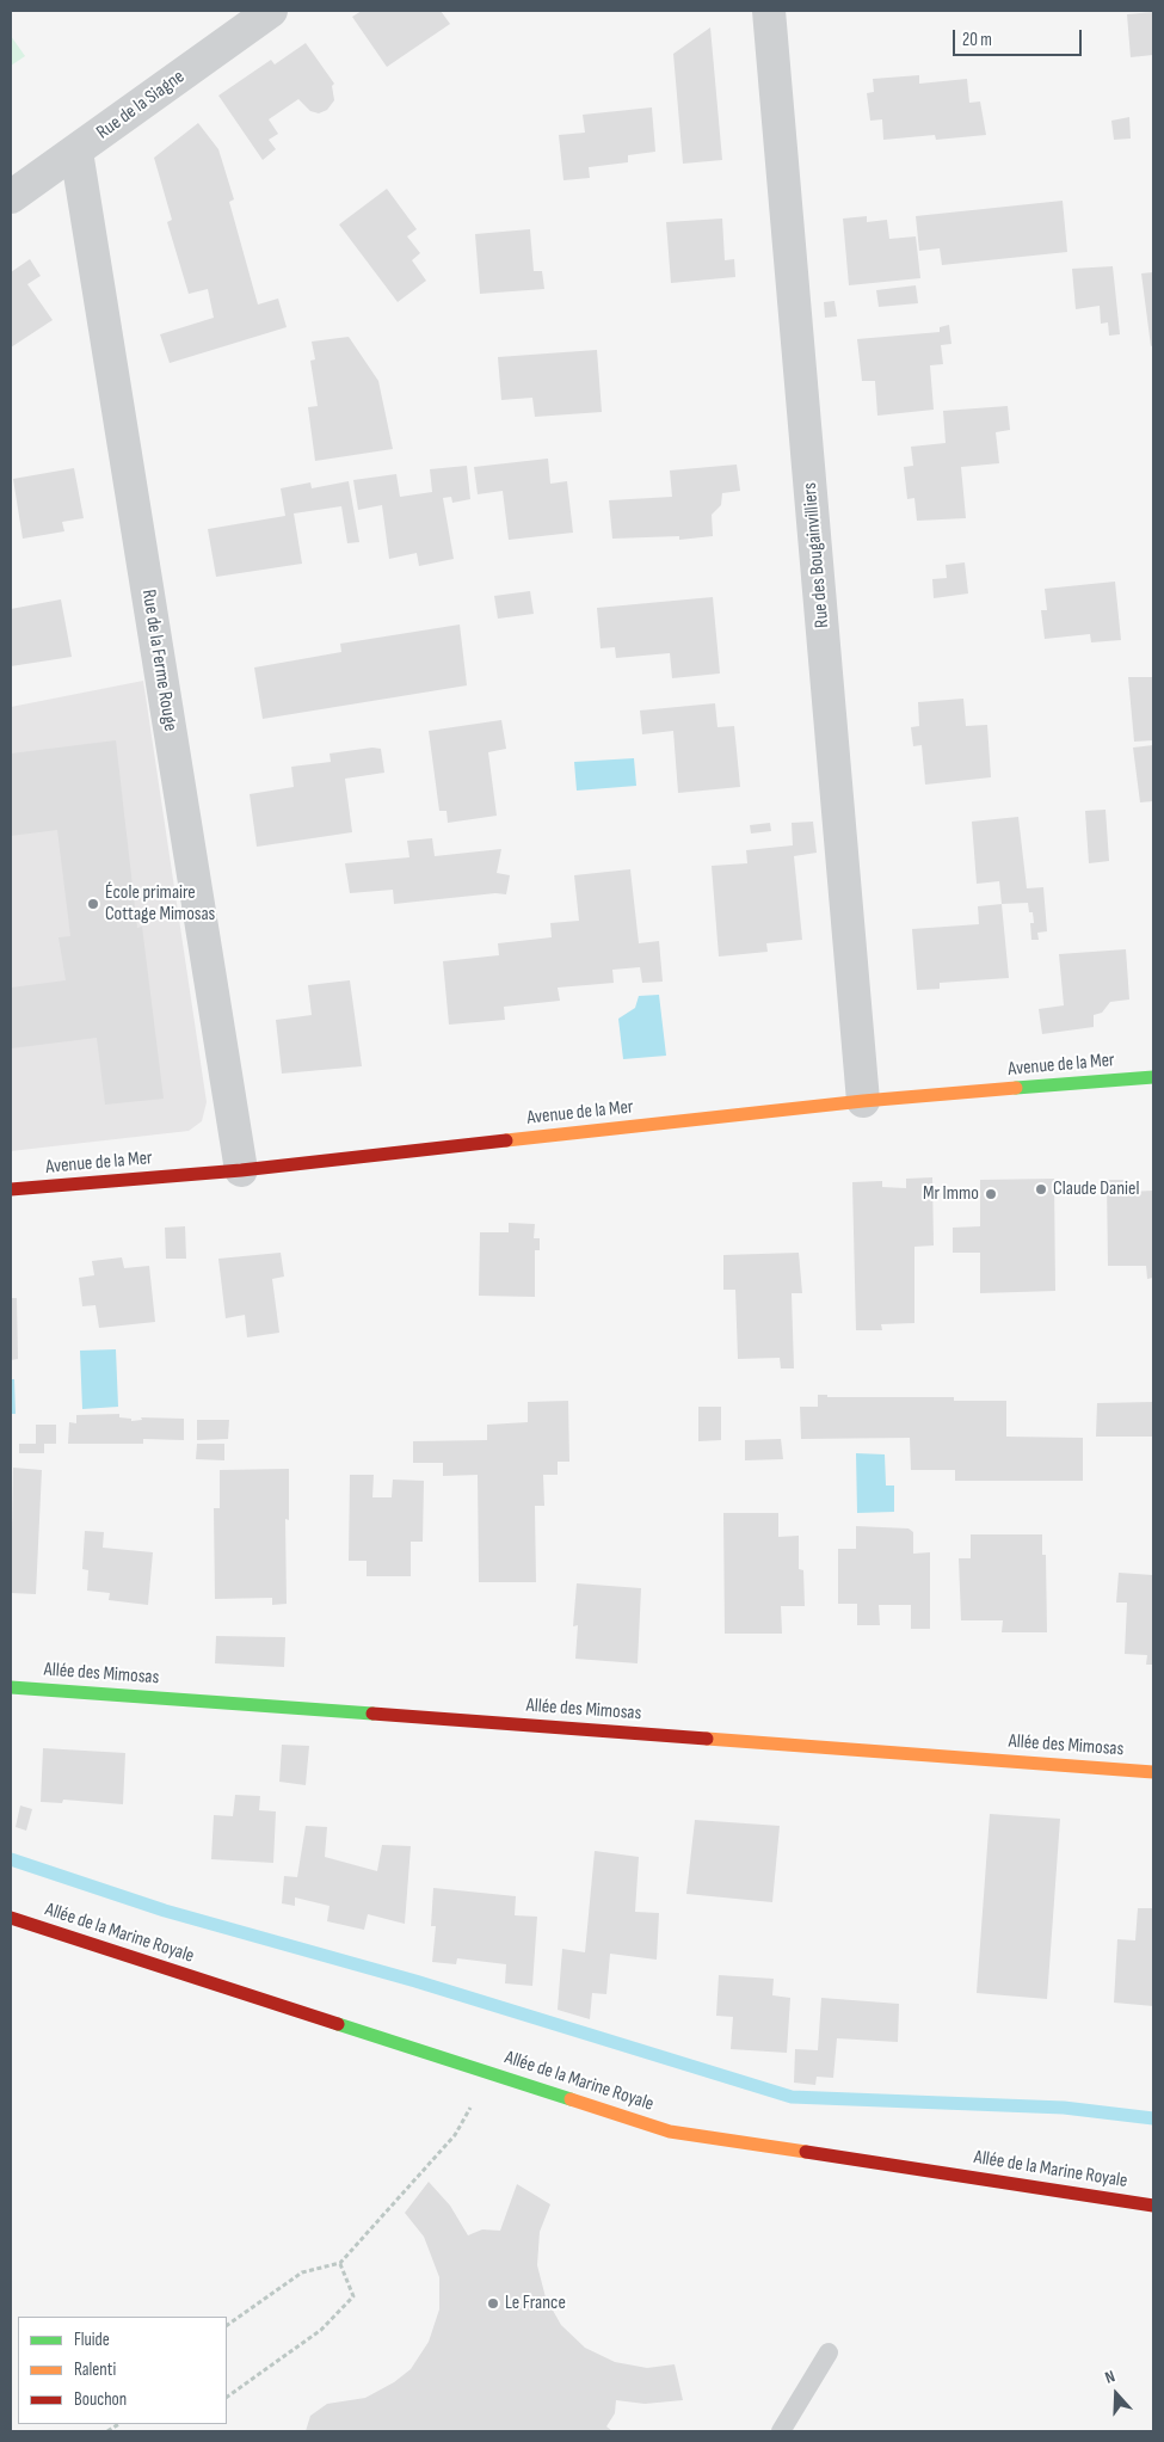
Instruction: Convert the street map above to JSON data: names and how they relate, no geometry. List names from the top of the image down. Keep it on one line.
{"streets":{"street":["Rue de la Siagne","Rue des Bougainvilliers","Rue de la Ferme Rouge","Avenue de la Mer","Allée des Mimosas","Allée de la Marine Royale"]},"crossings":[["Rue de la Siagne","Rue de la Ferme Rouge"],["Rue des Bougainvilliers","Avenue de la Mer"],["Rue de la Ferme Rouge","Avenue de la Mer"]],"places":["École primaire Cottage Mimosas","Claude Daniel","Mr Immo","Le France"],"legend":["Fluide","Ralenti","Bouchon"],"scale_bar":"20 m","north":"top"}
